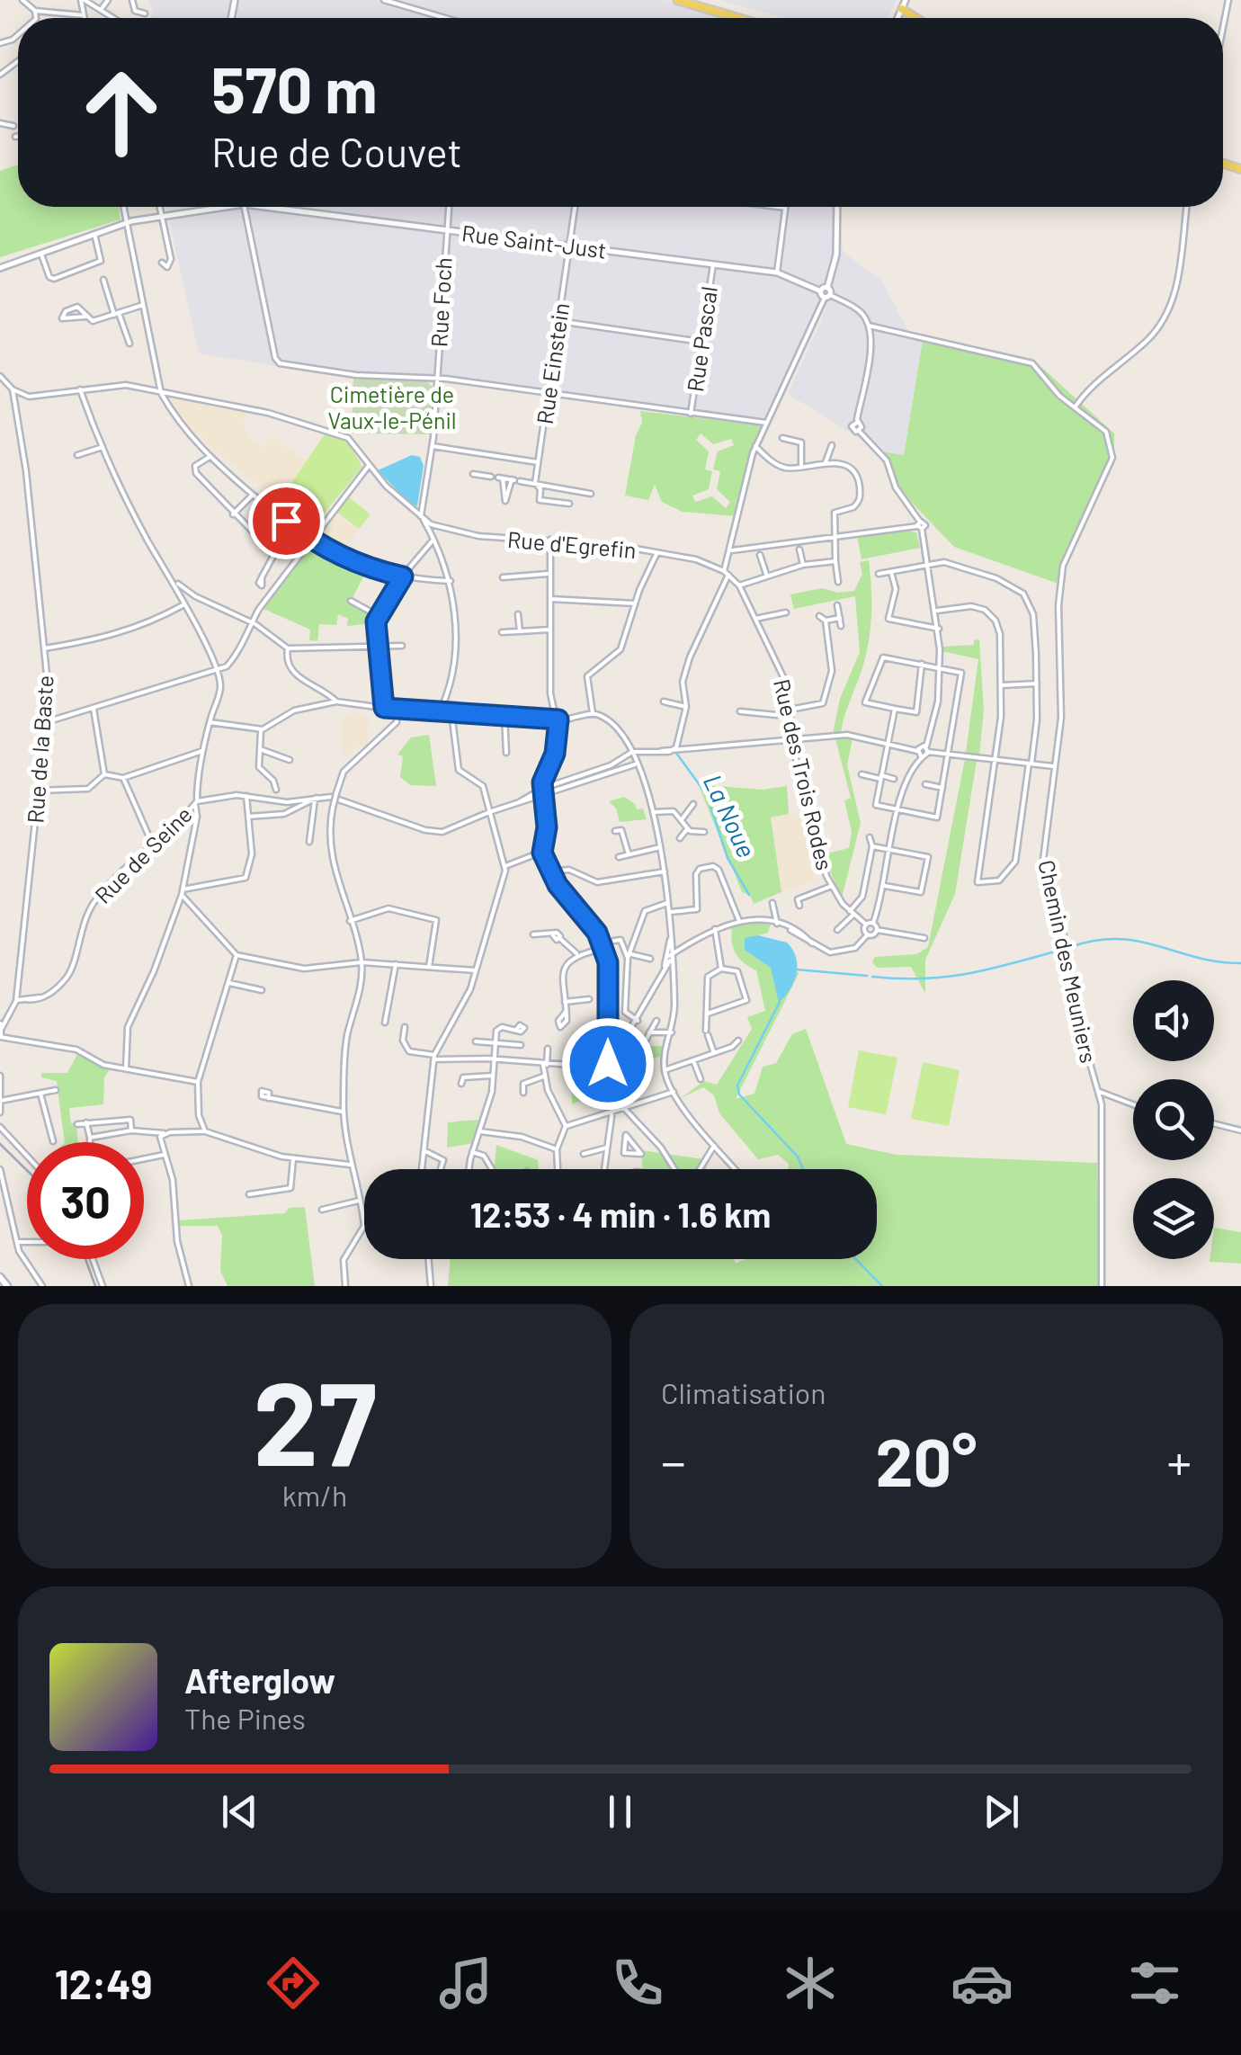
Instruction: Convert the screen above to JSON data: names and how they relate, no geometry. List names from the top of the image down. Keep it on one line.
{"streets":{"street":["Rue Saint-Just","Rue Foch","Rue Pascal","Rue Einstein","Rue d'Egrefin","Rue de la Baste","Rue des Trois Rodes","Rue de Seine","Chemin des Meuniers"]},"crossings":[["Rue Saint-Just","Rue Foch"],["Rue Saint-Just","Rue Pascal"],["Rue Saint-Just","Rue Einstein"],["Rue Foch","Rue d'Egrefin"],["Rue d'Egrefin","Rue des Trois Rodes"],["Rue de la Baste","Rue de Seine"]],"water":["La Noue"],"parks":["Cimetière de Vaux-le-Pénil"],"page":{"turn":["570 m","Rue de Couvet"],"limit":"30","trip":"12:53 · 4 min · 1.6 km","tile":[["27","km/h"],"Climatisation"],"heat":["−","20°","+"],"song":["Afterglow","The Pines"],"tabs":"12:49"}}
